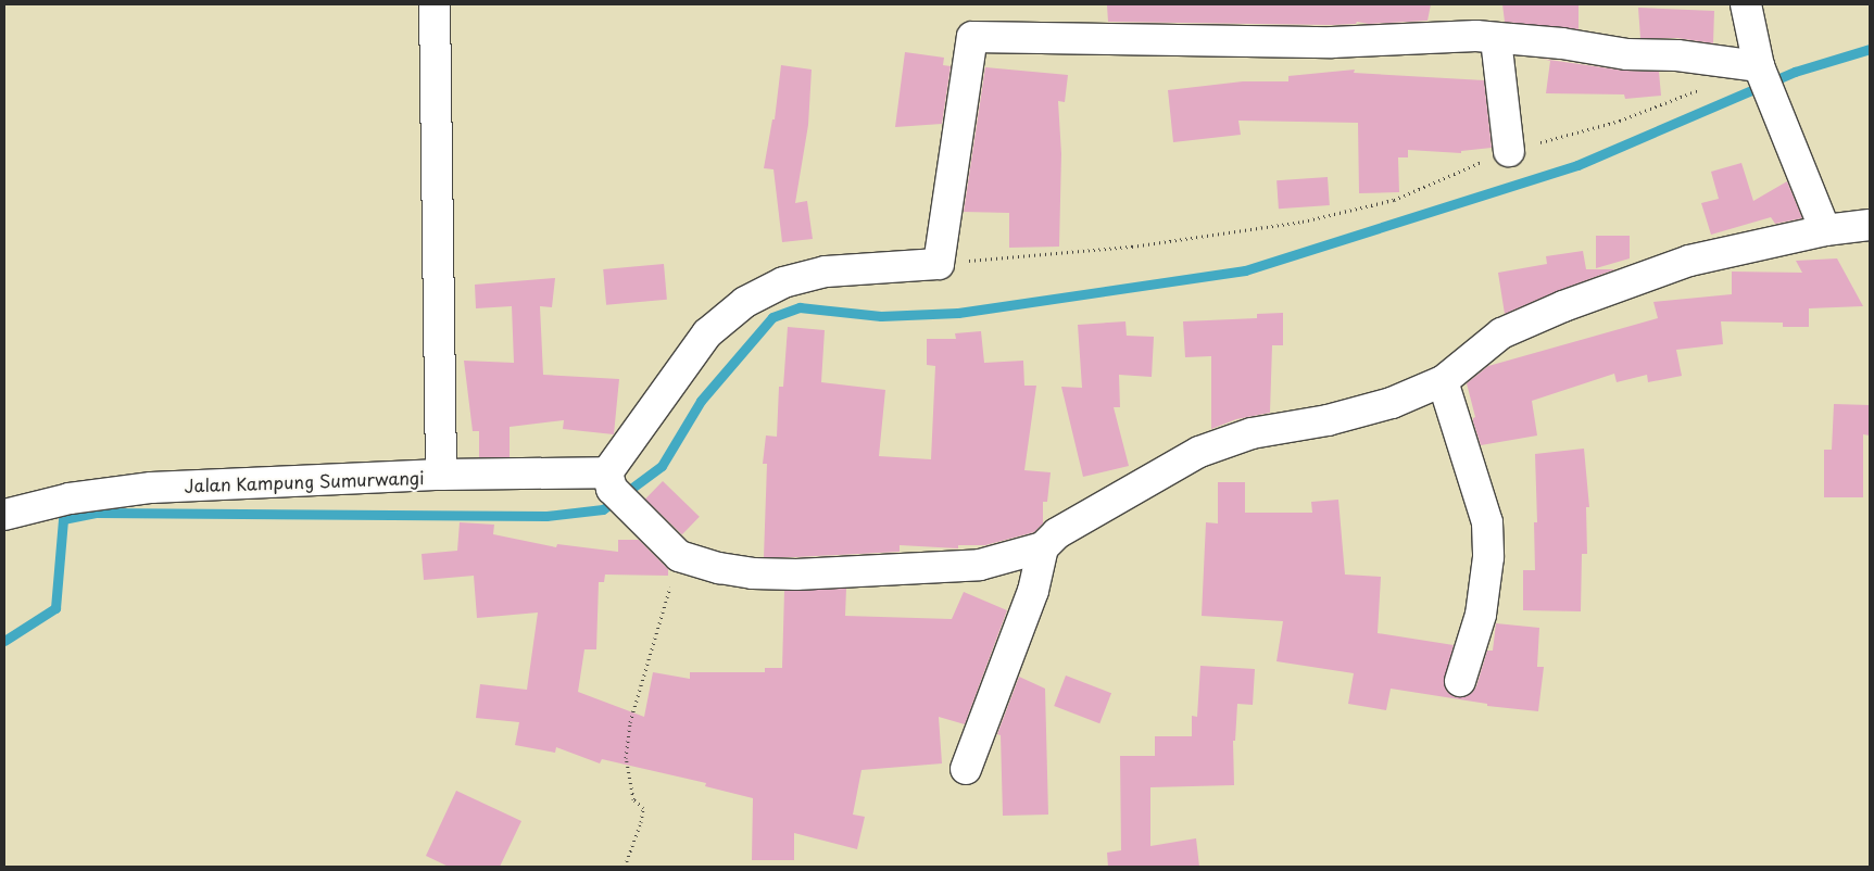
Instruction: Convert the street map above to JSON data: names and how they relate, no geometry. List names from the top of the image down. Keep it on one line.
{"streets":{"street":["Jalan Kampung Sumurwangi"]}}
